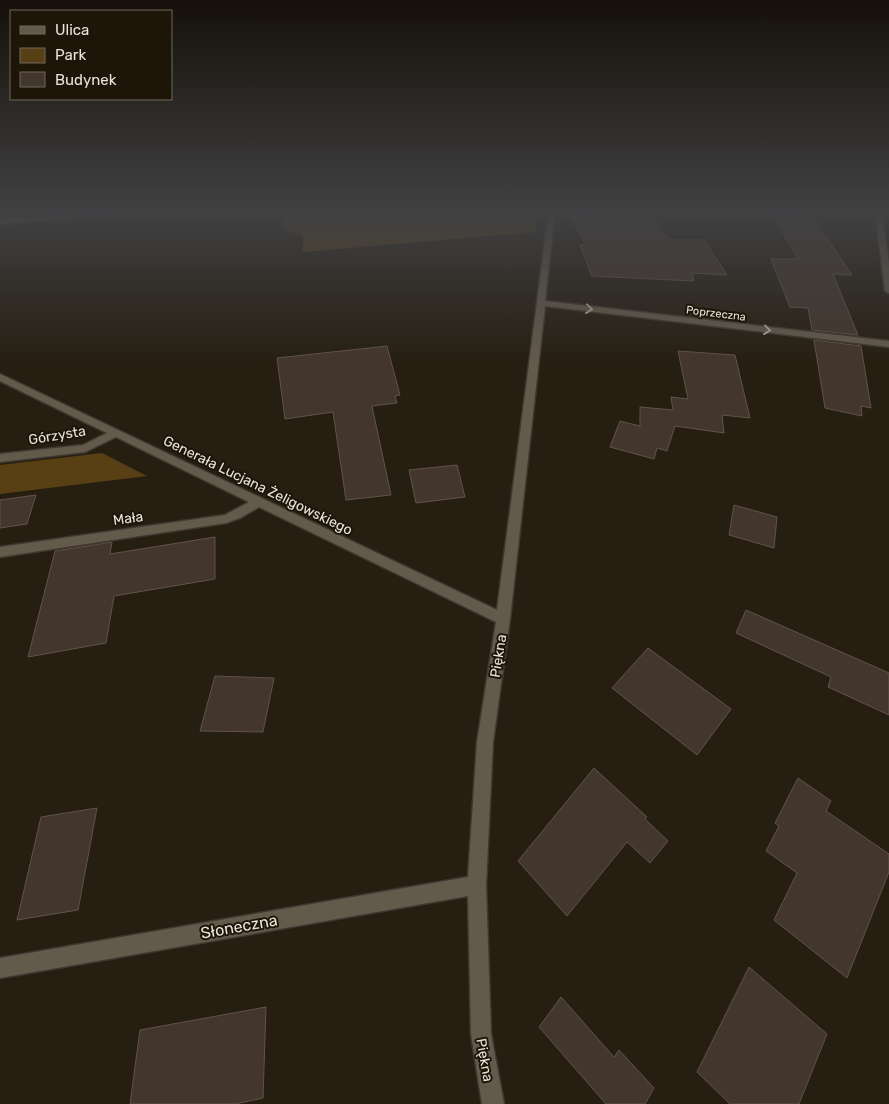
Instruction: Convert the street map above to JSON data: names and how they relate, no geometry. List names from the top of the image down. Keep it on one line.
{"streets":{"street":["Poprzeczna","Górzysta","Generała Lucjana Żeligowskiego","Mała","Piękna","Słoneczna"]},"crossings":[["Poprzeczna","Piękna"],["Górzysta","Generała Lucjana Żeligowskiego"],["Generała Lucjana Żeligowskiego","Mała"],["Generała Lucjana Żeligowskiego","Piękna"],["Piękna","Słoneczna"]],"one_way":["Poprzeczna"],"legend":["Ulica","Park","Budynek"]}
